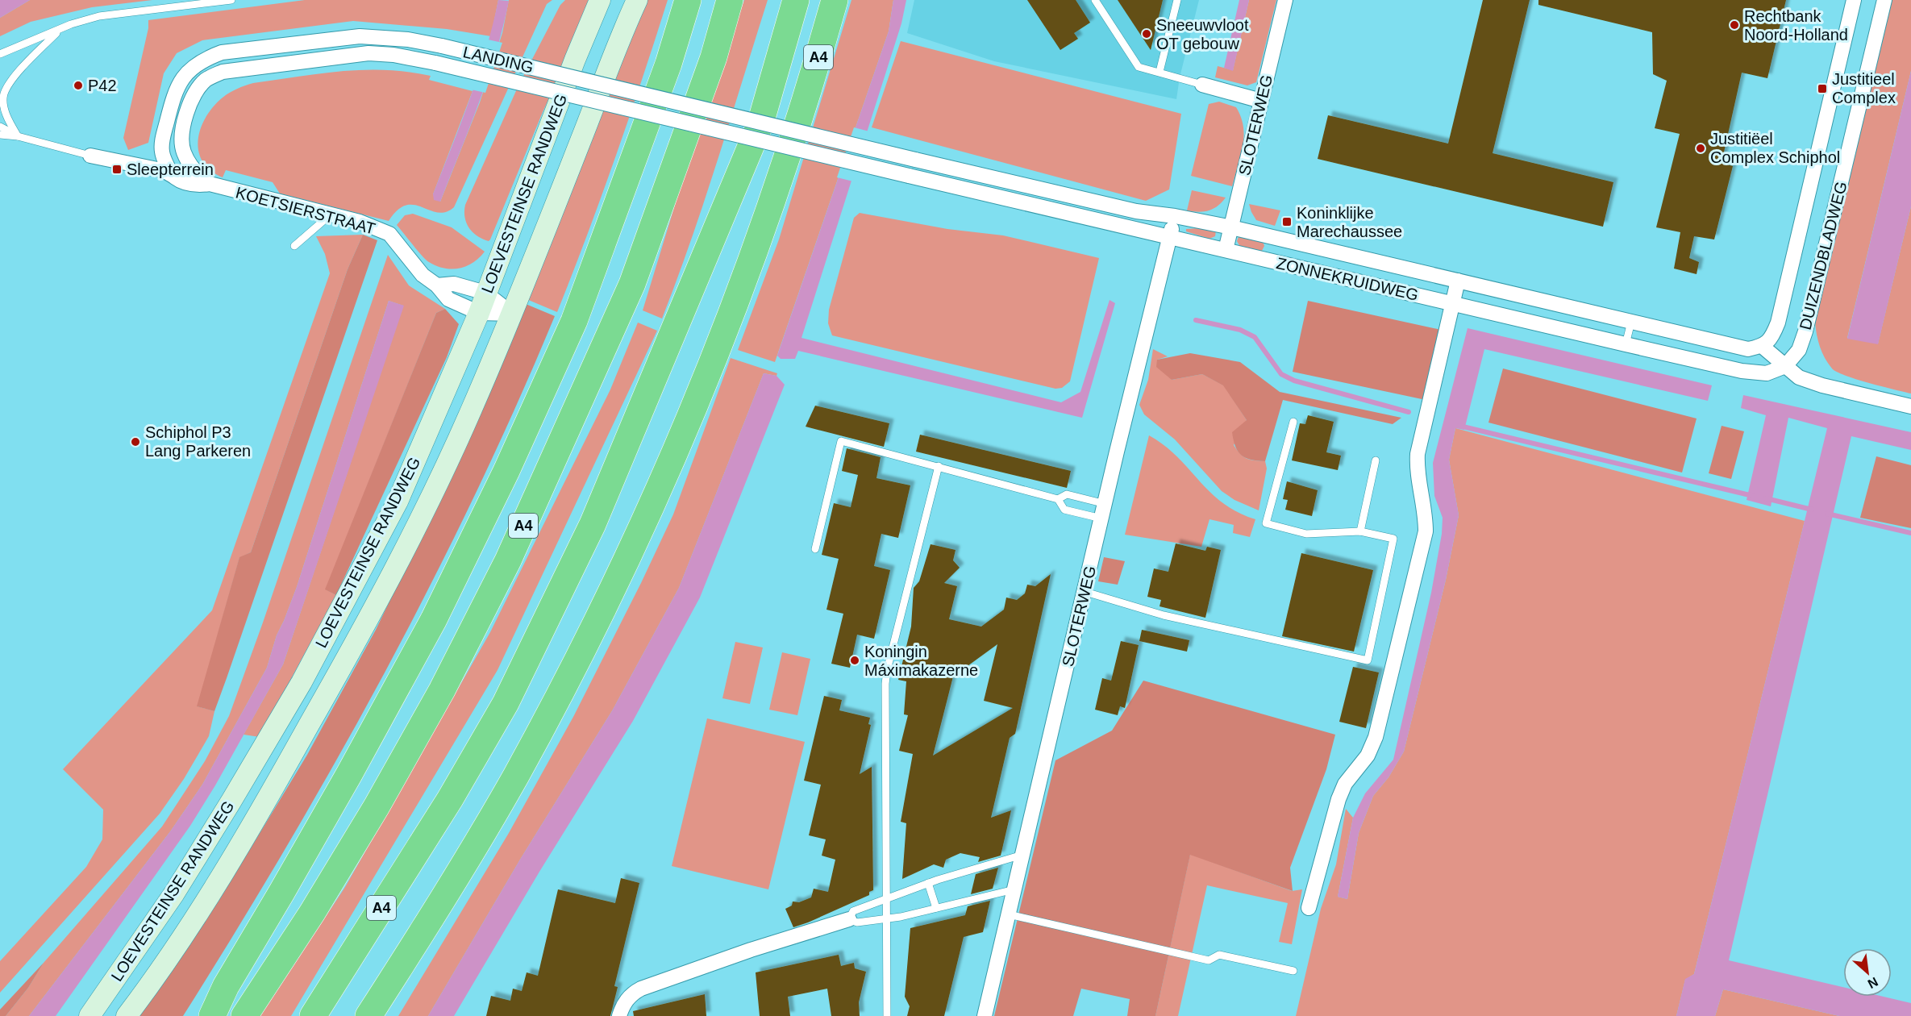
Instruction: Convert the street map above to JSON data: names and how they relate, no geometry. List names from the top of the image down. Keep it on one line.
{"streets":{"highway":["A4"],"street":["LANDING","SLOTERWEG","LOEVESTEINSE RANDWEG","KOETSIERSTRAAT","DUIZENDBLADWEG","ZONNEKRUIDWEG"]},"crossings":[["LANDING","KOETSIERSTRAAT"],["LANDING","ZONNEKRUIDWEG"],["SLOTERWEG","ZONNEKRUIDWEG"],["LOEVESTEINSE RANDWEG","KOETSIERSTRAAT"],["DUIZENDBLADWEG","ZONNEKRUIDWEG"]],"places":{"other":["Rechtbank Noord-Holland","Sneeuwvloot OT gebouw","P42","Justitiëel Complex Schiphol","Schiphol P3 Lang Parkeren","Koningin Máximakazerne"],"transit":["Justitieel Complex","Sleepterrein","Koninklijke Marechaussee"]},"north":"bottom right"}
